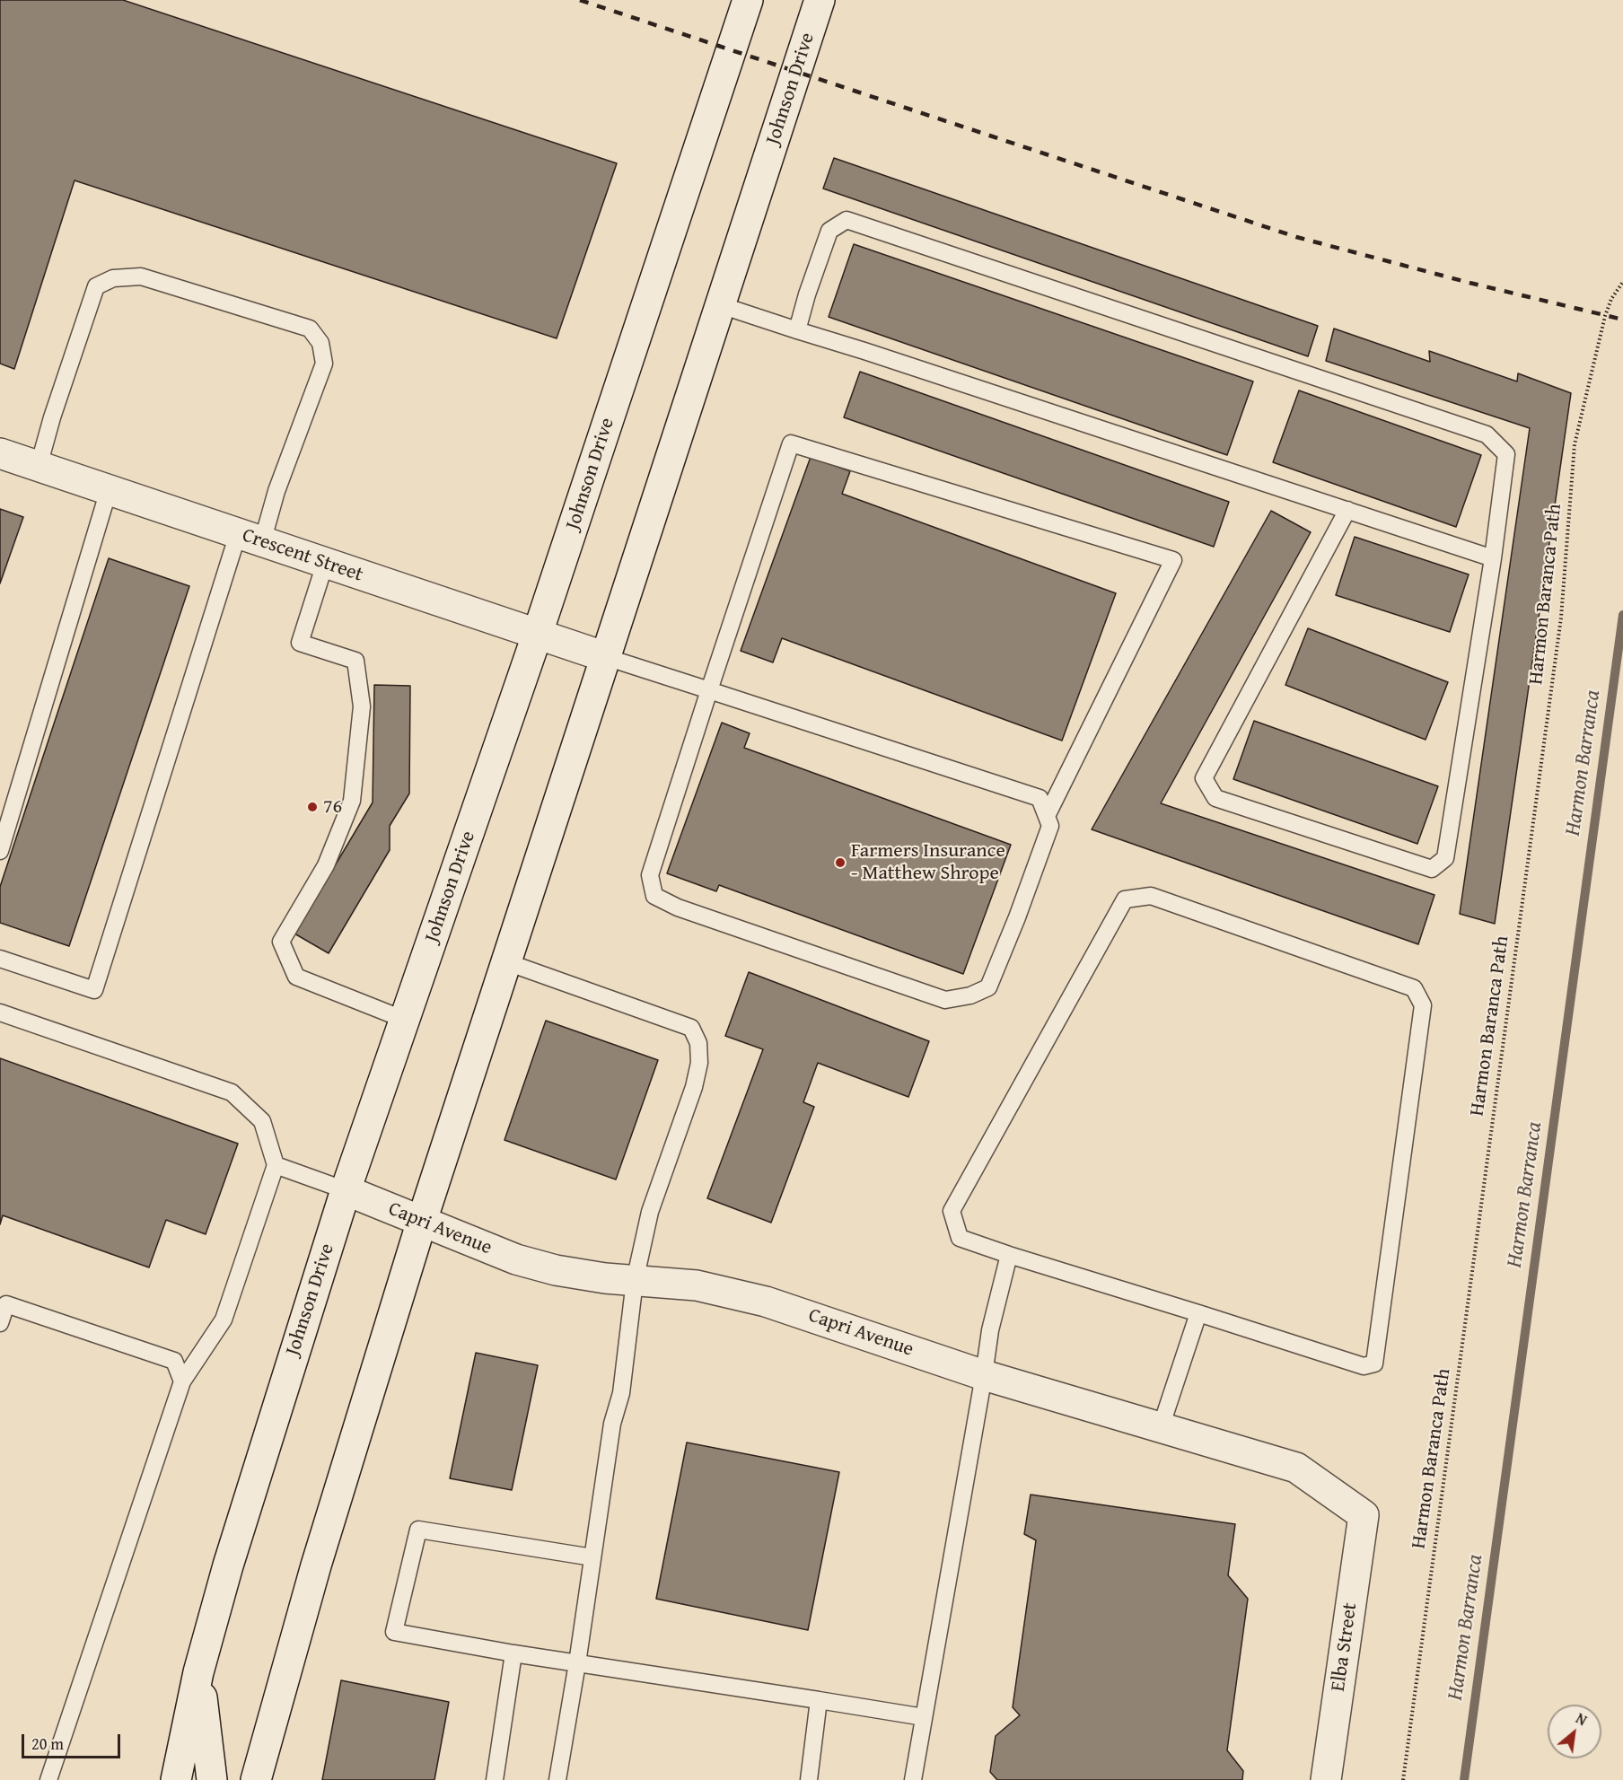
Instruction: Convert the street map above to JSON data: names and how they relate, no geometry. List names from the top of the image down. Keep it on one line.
{"streets":{"main road":["Johnson Drive","Crescent Street","Capri Avenue","Elba Street"],"path":["Harmon Baranca Path"]},"crossings":[["Johnson Drive","Crescent Street"],["Johnson Drive","Capri Avenue"],["Capri Avenue","Elba Street"]],"water":["Harmon Barranca"],"places":["76","Farmers Insurance - Matthew Shrope"],"scale_bar":"20 m","north":"top right"}
